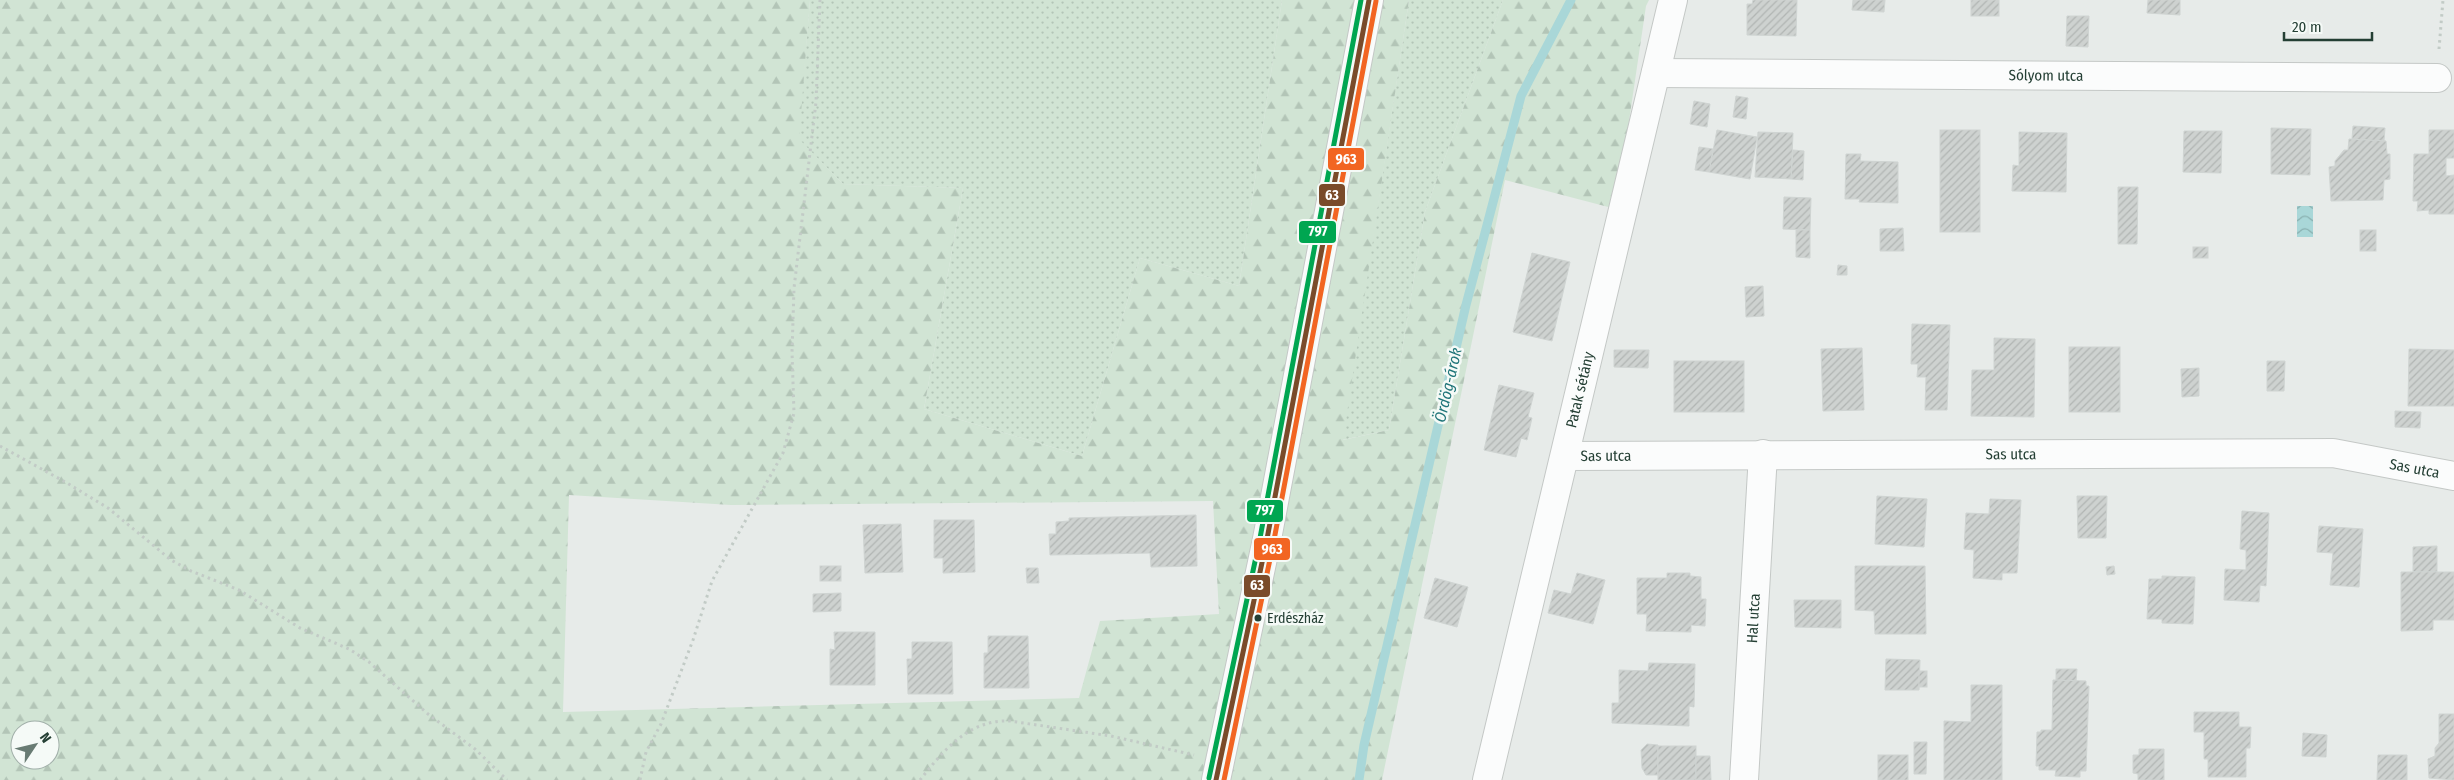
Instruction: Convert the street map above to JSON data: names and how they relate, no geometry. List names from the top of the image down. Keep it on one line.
{"streets":{"street":["Sólyom utca","Patak sétány","Sas utca","Hal utca"]},"crossings":[["Sólyom utca","Patak sétány"],["Patak sétány","Sas utca"],["Sas utca","Hal utca"]],"water":["Ördög-árok"],"places":["Erdészház"],"lines":["transit line 63","transit line 797","transit line 963"],"scale_bar":"20 m","north":"top right"}
